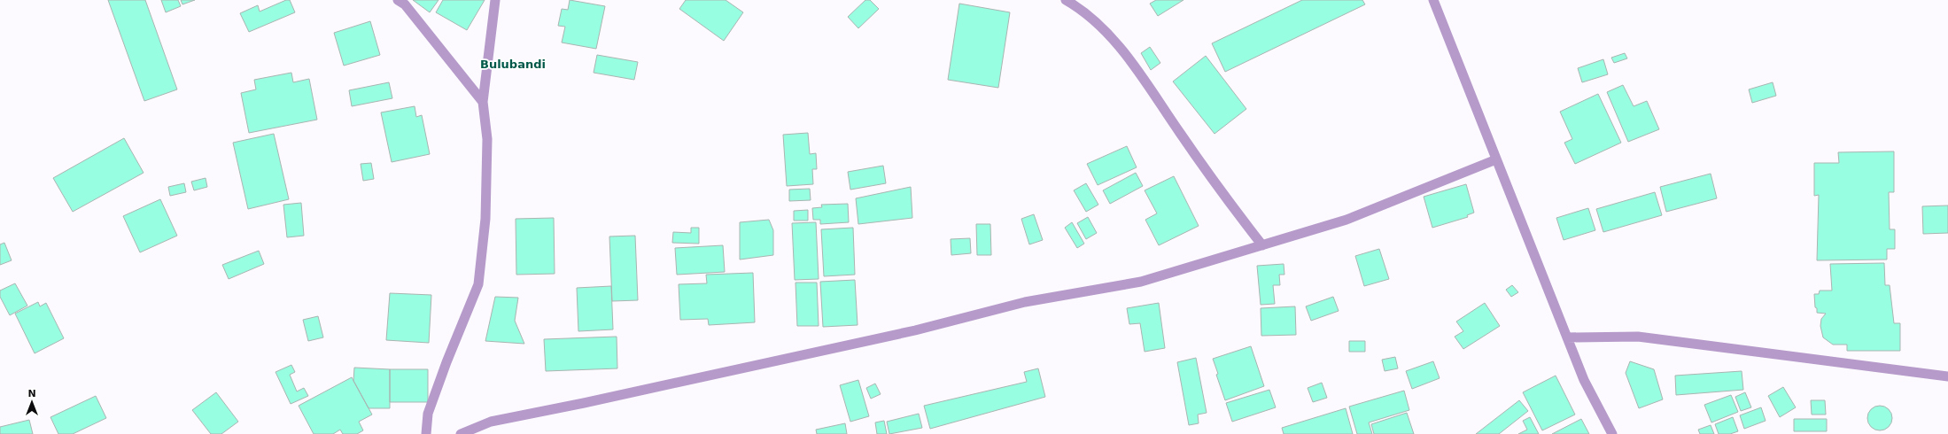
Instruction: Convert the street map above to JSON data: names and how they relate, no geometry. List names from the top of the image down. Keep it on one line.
{"districts":["Bulubandi"],"north":"top"}
